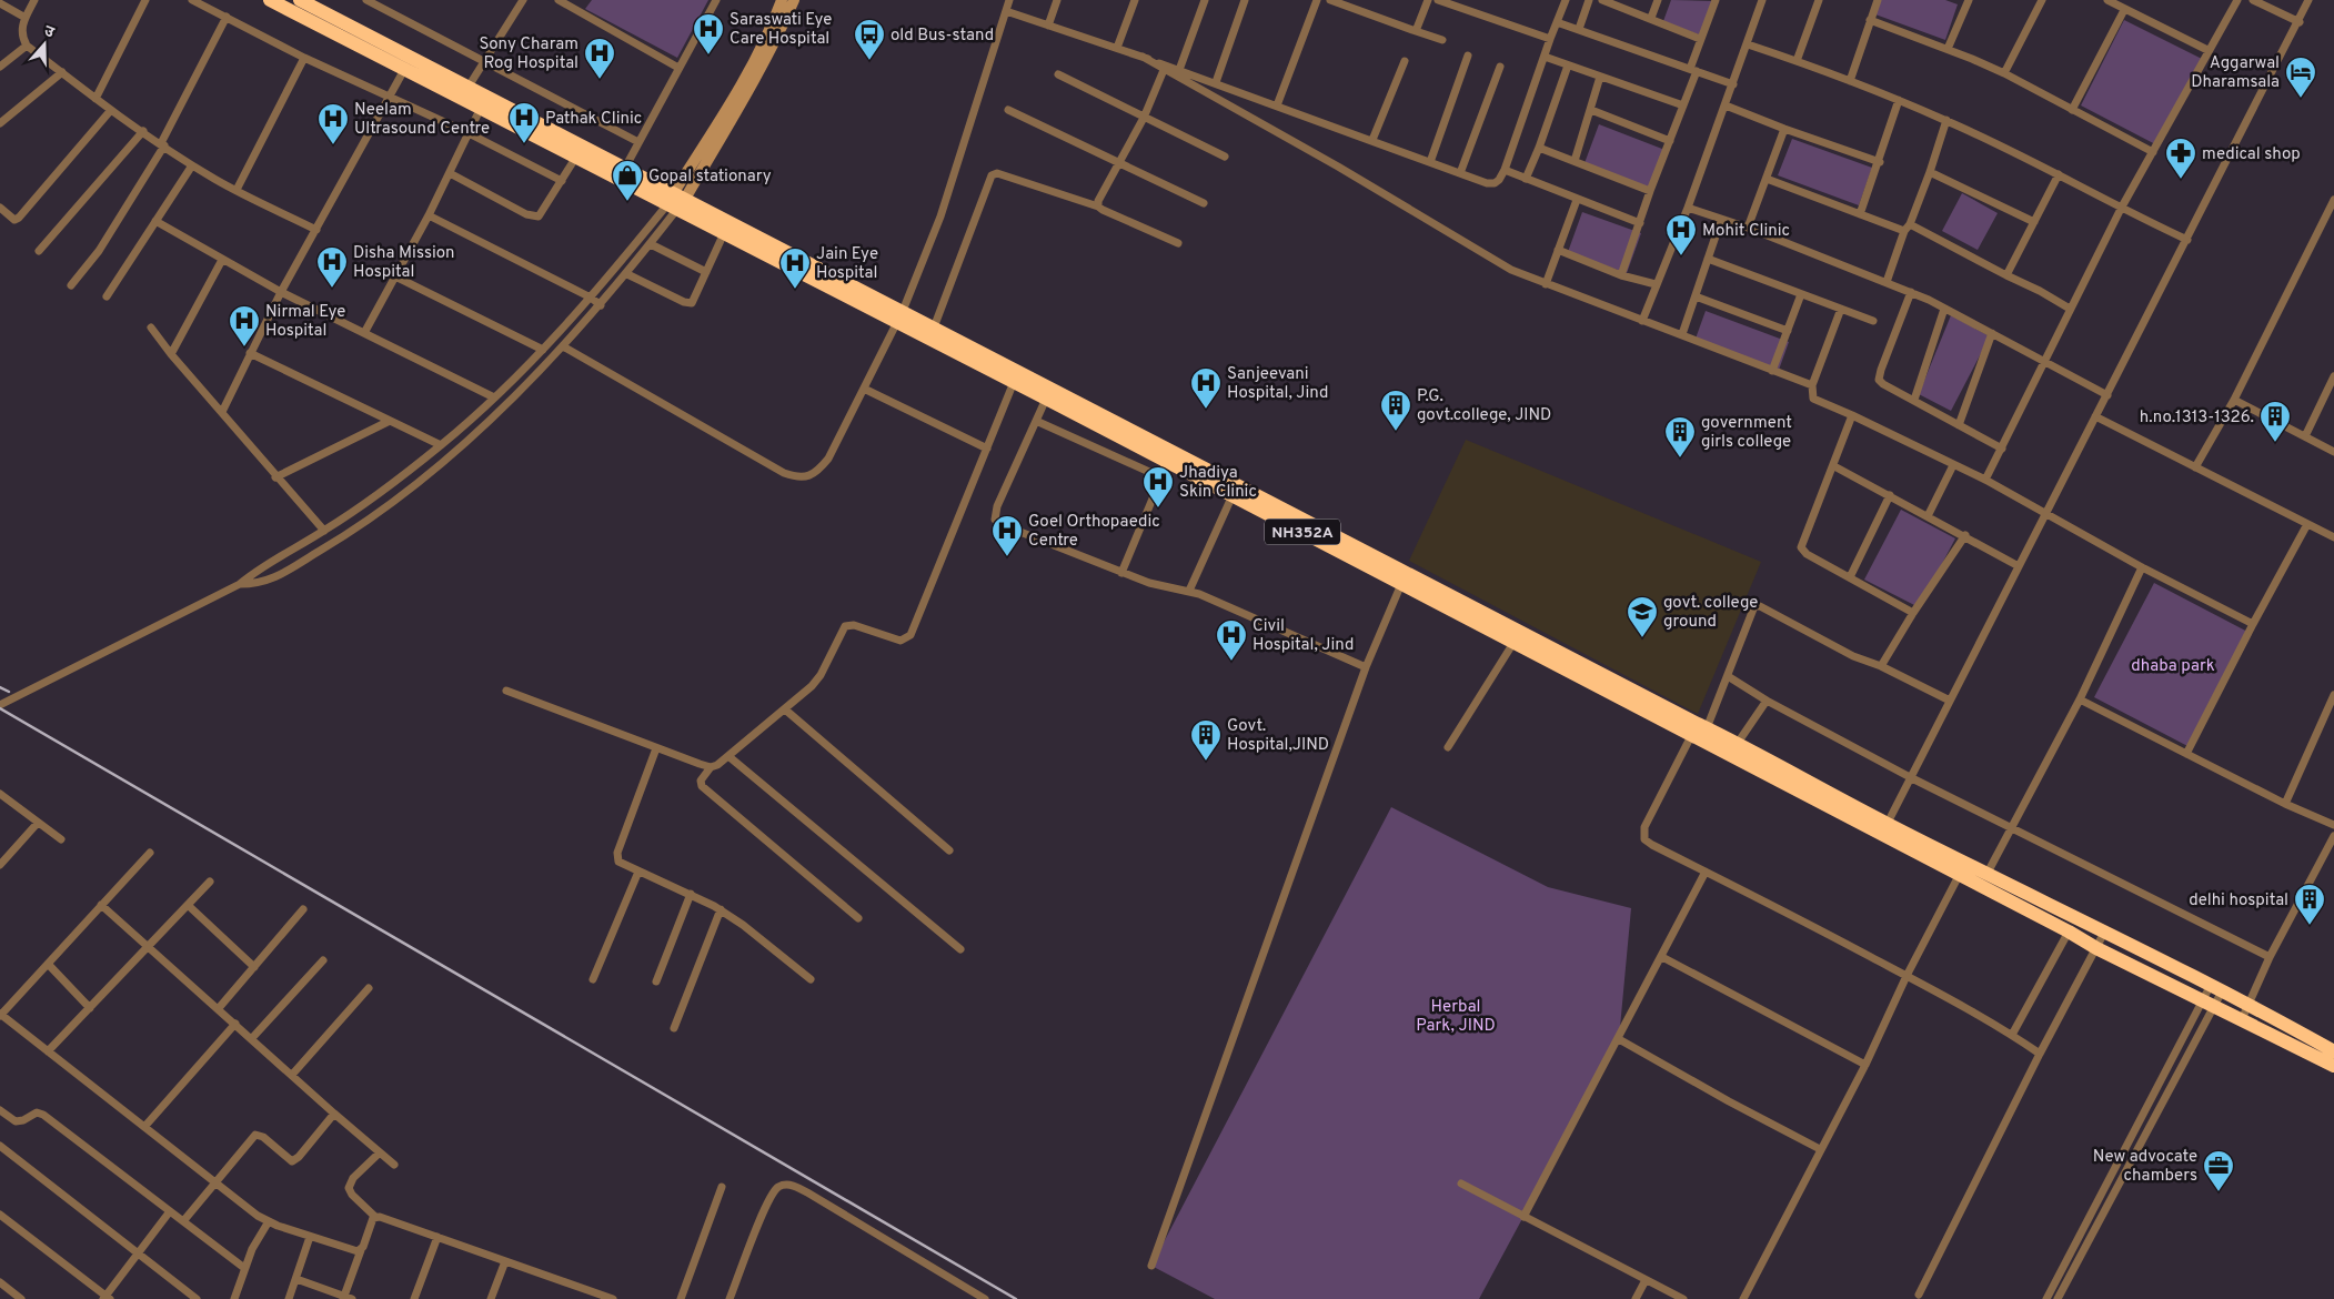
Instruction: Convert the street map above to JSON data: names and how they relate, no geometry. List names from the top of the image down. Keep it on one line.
{"streets":{"highway":["NH352A"]},"parks":["dhaba park","Herbal Park, JIND"],"places":{"hospital":["Saraswati Eye Care Hospital","Sony Charam Rog Hospital","Pathak Clinic","Neelam Ultrasound Centre","Mohit Clinic","Disha Mission Hospital","Jain Eye Hospital","Nirmal Eye Hospital","Sanjeevani Hospital, Jind","Jhadiya Skin Clinic","Goel Orthopaedic Centre","Civil Hospital, Jind"],"bus stop":["old Bus-stand"],"hotel":["Aggarwal Dharamsala"],"pharmacy":["medical shop"],"shop":["Gopal stationary"],"building":["P.G. govt.college, JIND","h.no.1313-1326.","government girls college","Govt. Hospital,JIND","delhi hospital"],"school or university":["govt. college ground"],"office":["New advocate chambers"]},"north":"top"}
